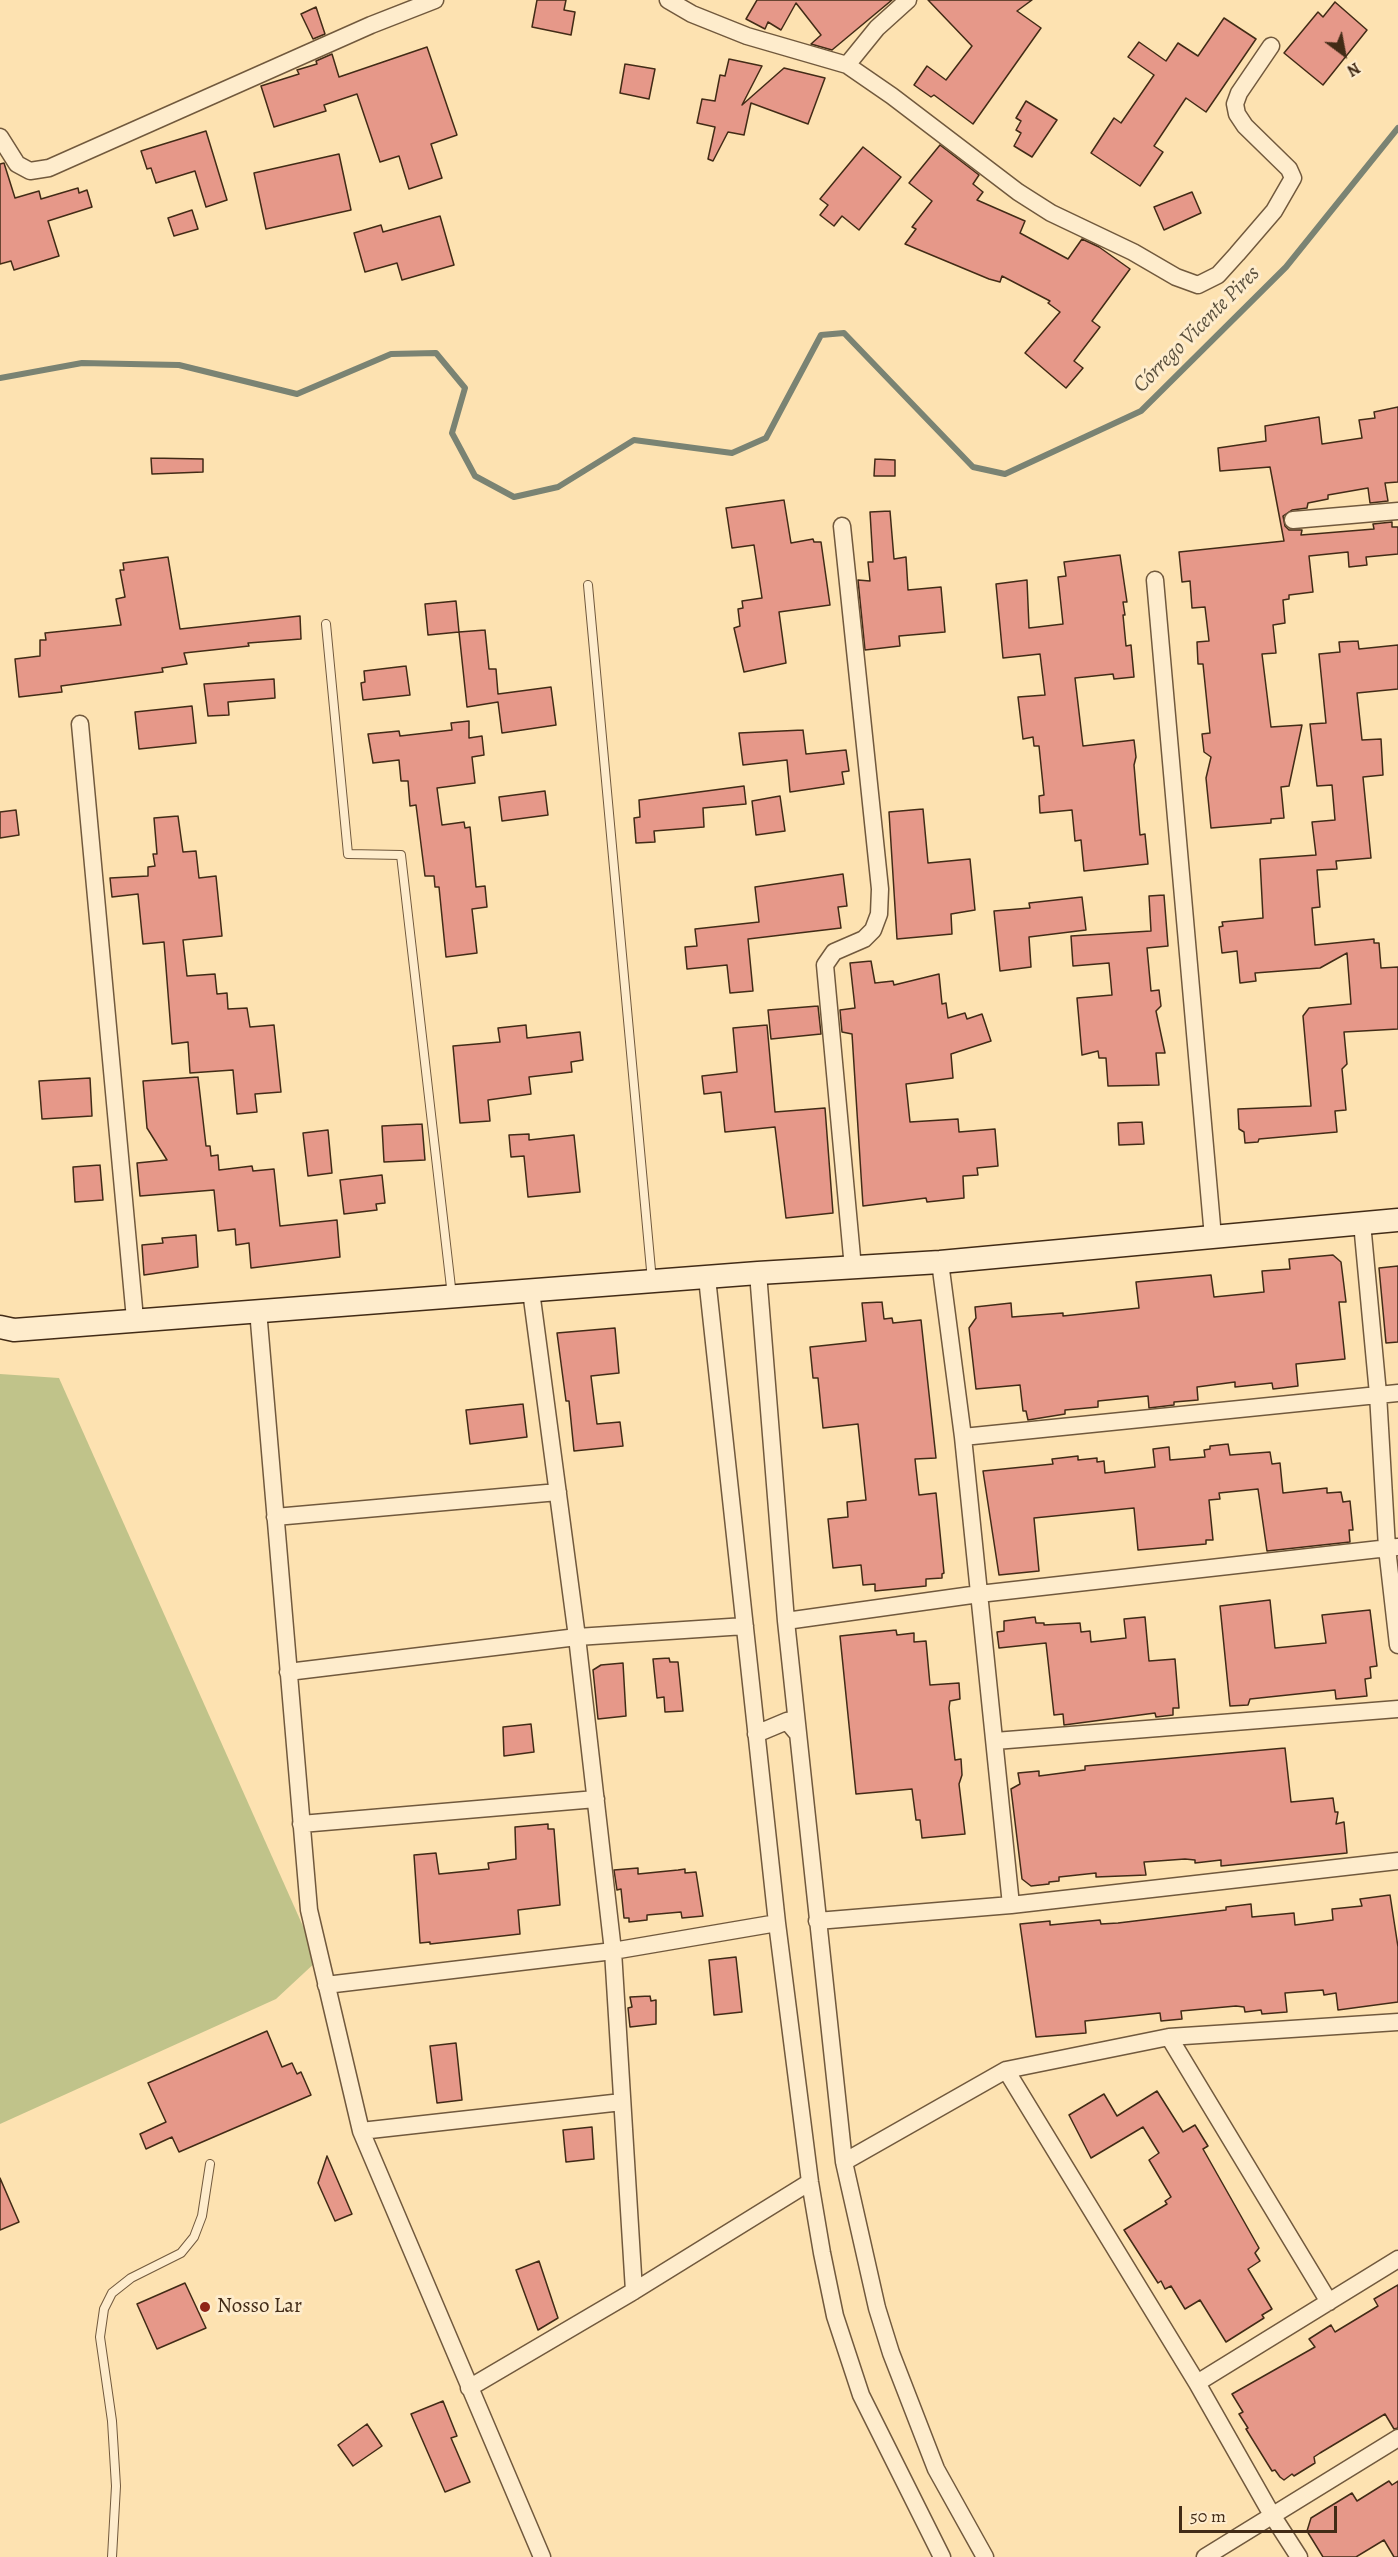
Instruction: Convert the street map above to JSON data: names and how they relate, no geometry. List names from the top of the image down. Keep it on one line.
{"water":["Córrego Vicente Pires"],"places":["Nosso Lar"],"scale_bar":"50 m","north":"bottom right"}
